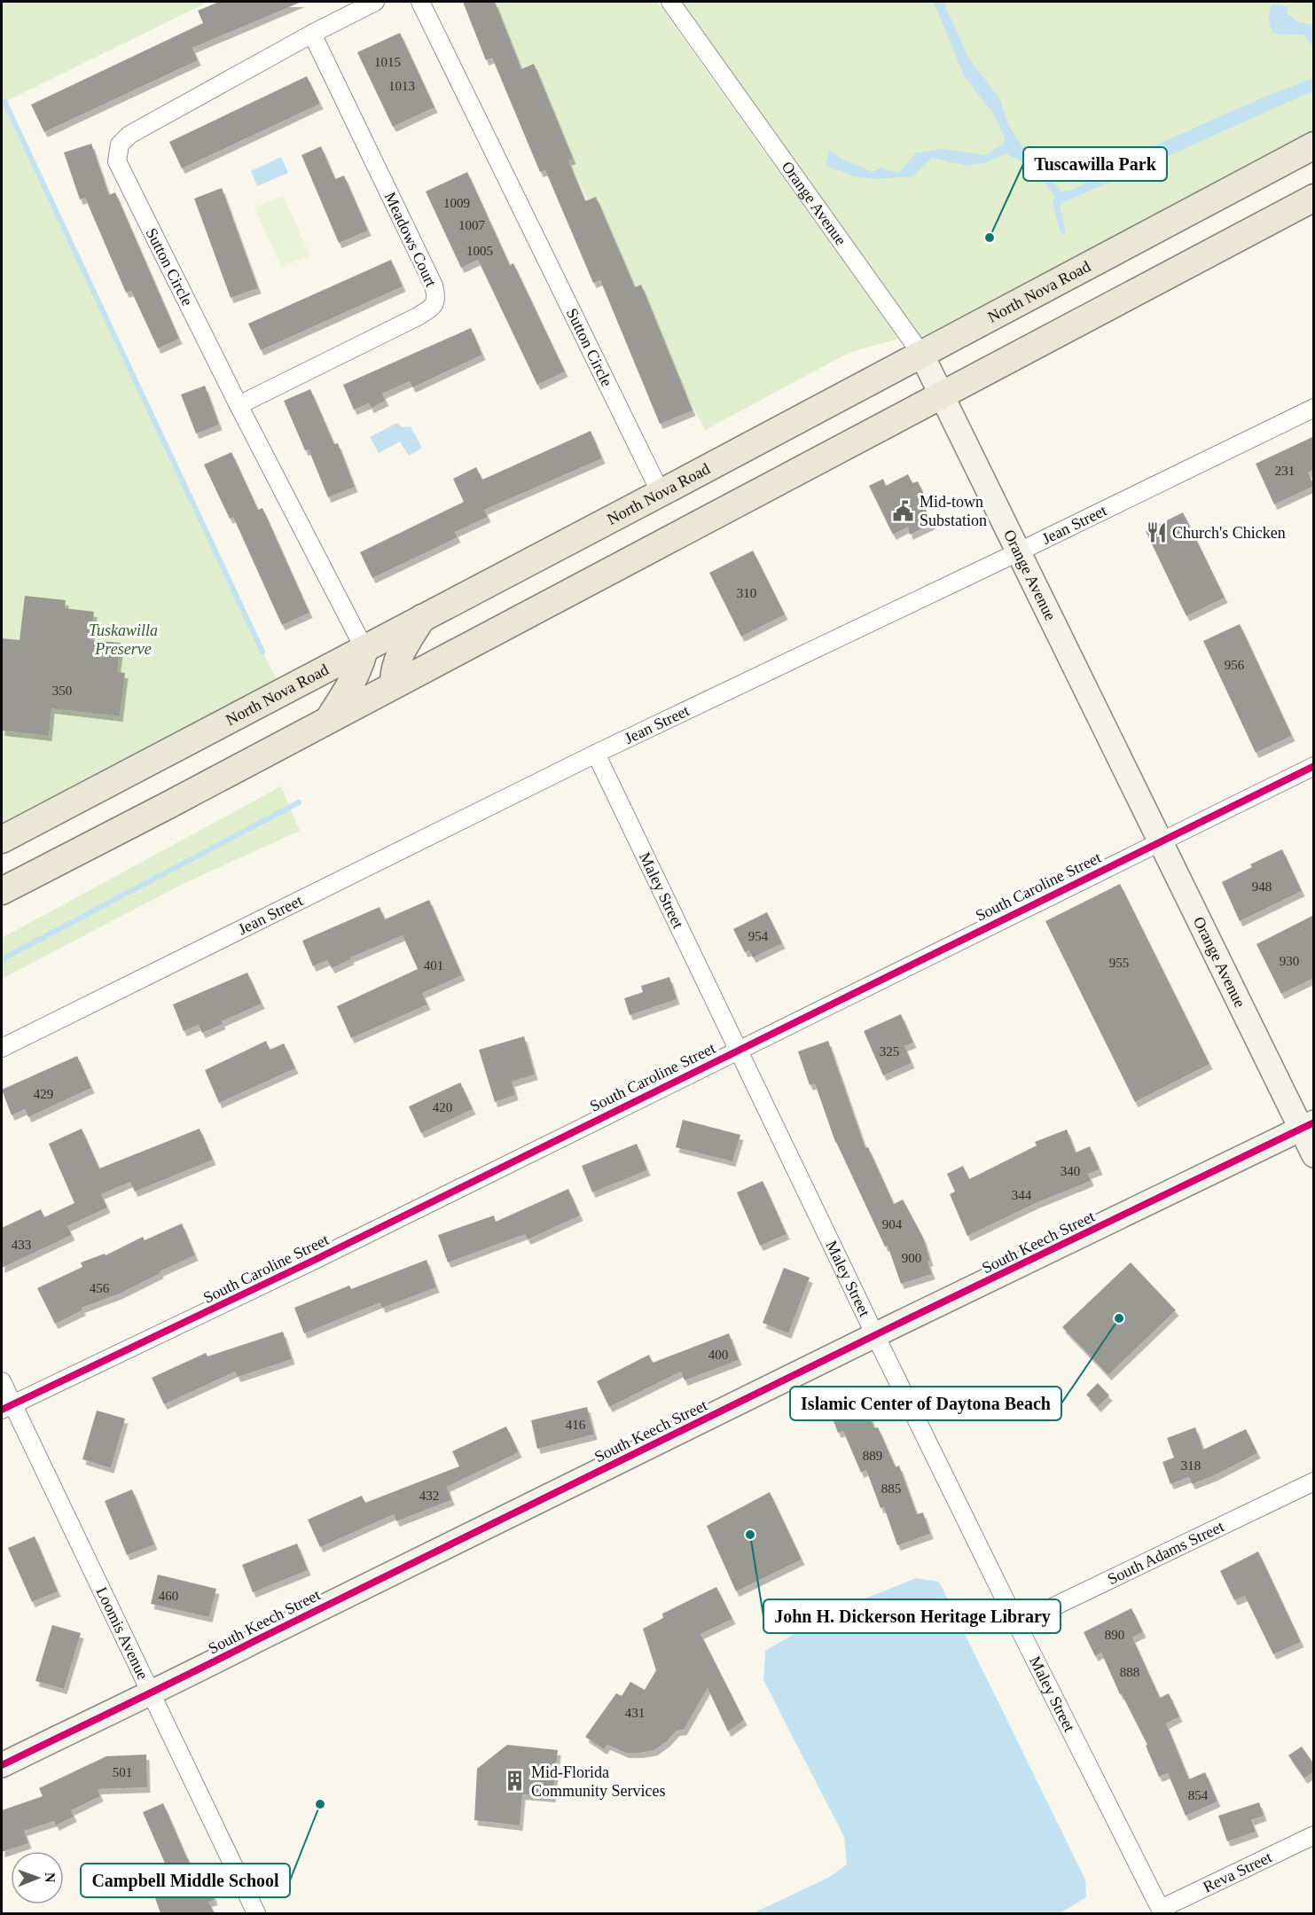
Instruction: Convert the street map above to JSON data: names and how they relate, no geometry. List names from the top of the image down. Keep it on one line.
{"streets":{"main road":["North Nova Road"],"street":["Orange Avenue","Meadows Court","Sutton Circle","Jean Street","South Caroline Street","Maley Street","South Keech Street","South Adams Street","Loomis Avenue","Reva Street"]},"crossings":[["Orange Avenue","North Nova Road"],["Orange Avenue","Jean Street"],["Orange Avenue","South Caroline Street"],["Orange Avenue","South Keech Street"],["Meadows Court","Sutton Circle"],["Sutton Circle","North Nova Road"],["Jean Street","Maley Street"],["South Caroline Street","Maley Street"],["South Caroline Street","Loomis Avenue"],["Maley Street","South Keech Street"],["Maley Street","South Adams Street"],["Maley Street","Reva Street"],["South Keech Street","Loomis Avenue"]],"parks":["Tuskawilla Preserve"],"places":{"other":["Tuscawilla Park","Islamic Center of Daytona Beach","John H. Dickerson Heritage Library","Campbell Middle School"],"public building":["Mid-town Substation"],"restaurant":["Church's Chicken"],"building":["Mid-Florida Community Services"]},"house_numbers":["1015","1013","1009","1007","1005","231","310","956","350","948","954","930","955","401","325","429","420","340","344","904","433","900","456","400","416","889","318","885","432","460","890","888","431","501","854"],"north":"right"}
